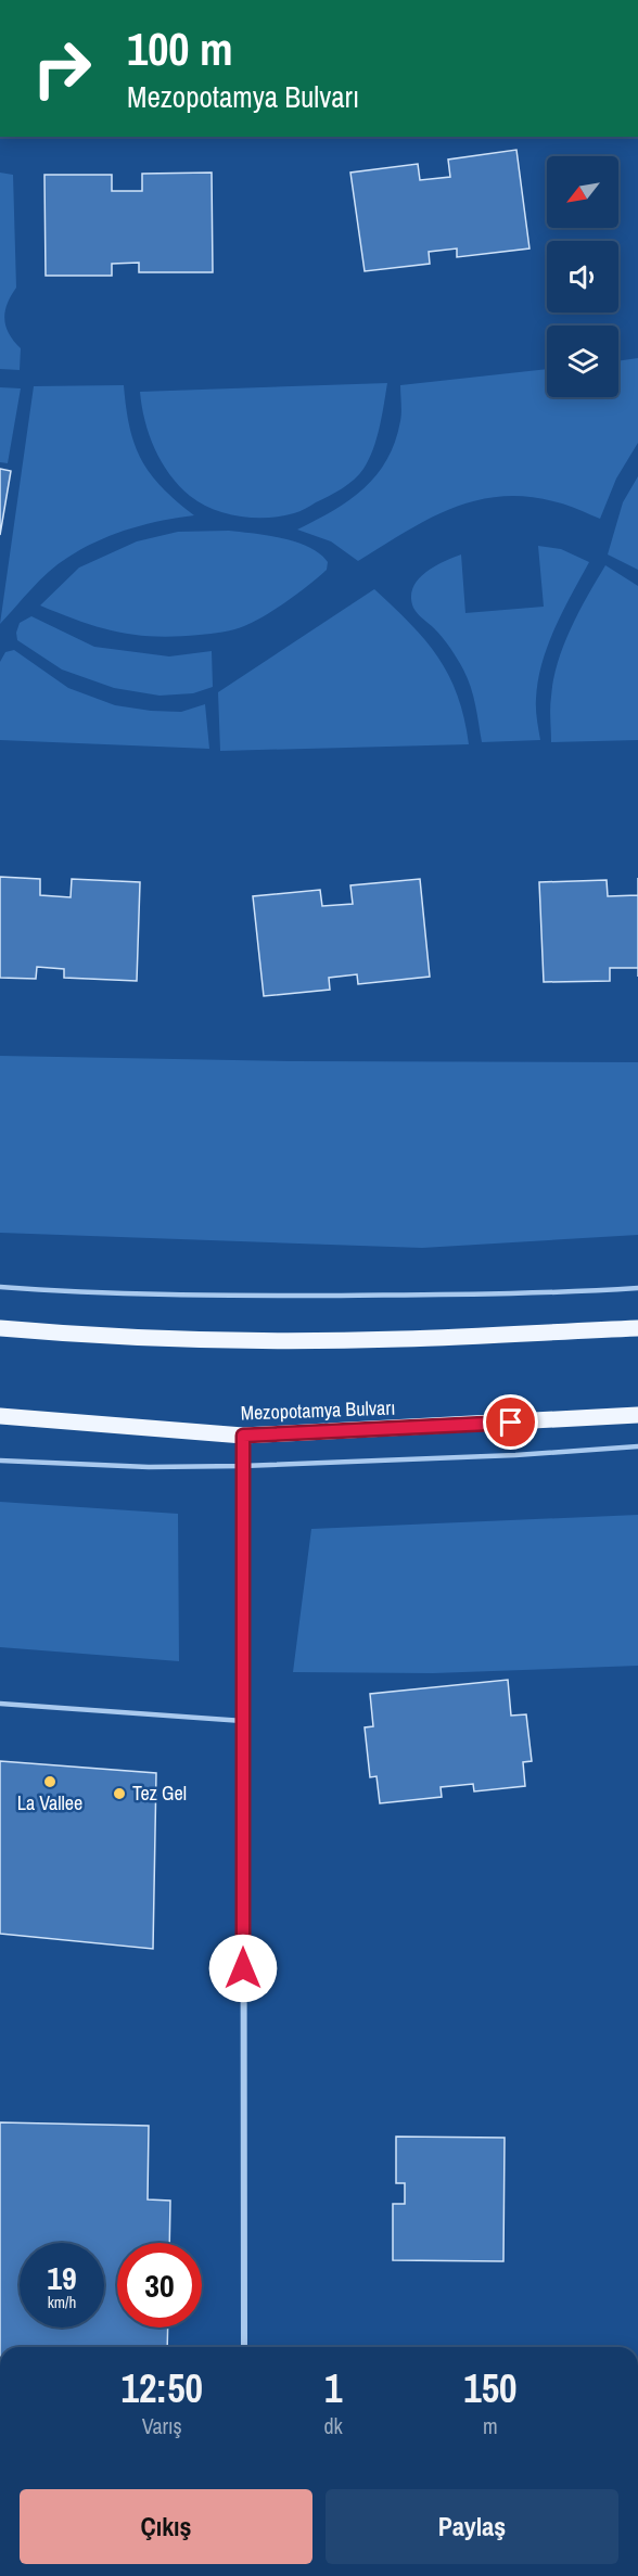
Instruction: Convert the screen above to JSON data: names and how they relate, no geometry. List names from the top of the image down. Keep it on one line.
{"streets":{"main road":["Mezopotamya Bulvarı"]},"places":["La Vallee","Tez Gel"],"north":"bottom left","page":{"turn":["100 m","Mezopotamya Bulvarı"],"speed":"19 km/h","limit":"30","eta":["12:50","Varış","1","dk","150","m"],"buttons":["Çıkış","Paylaş"]}}
